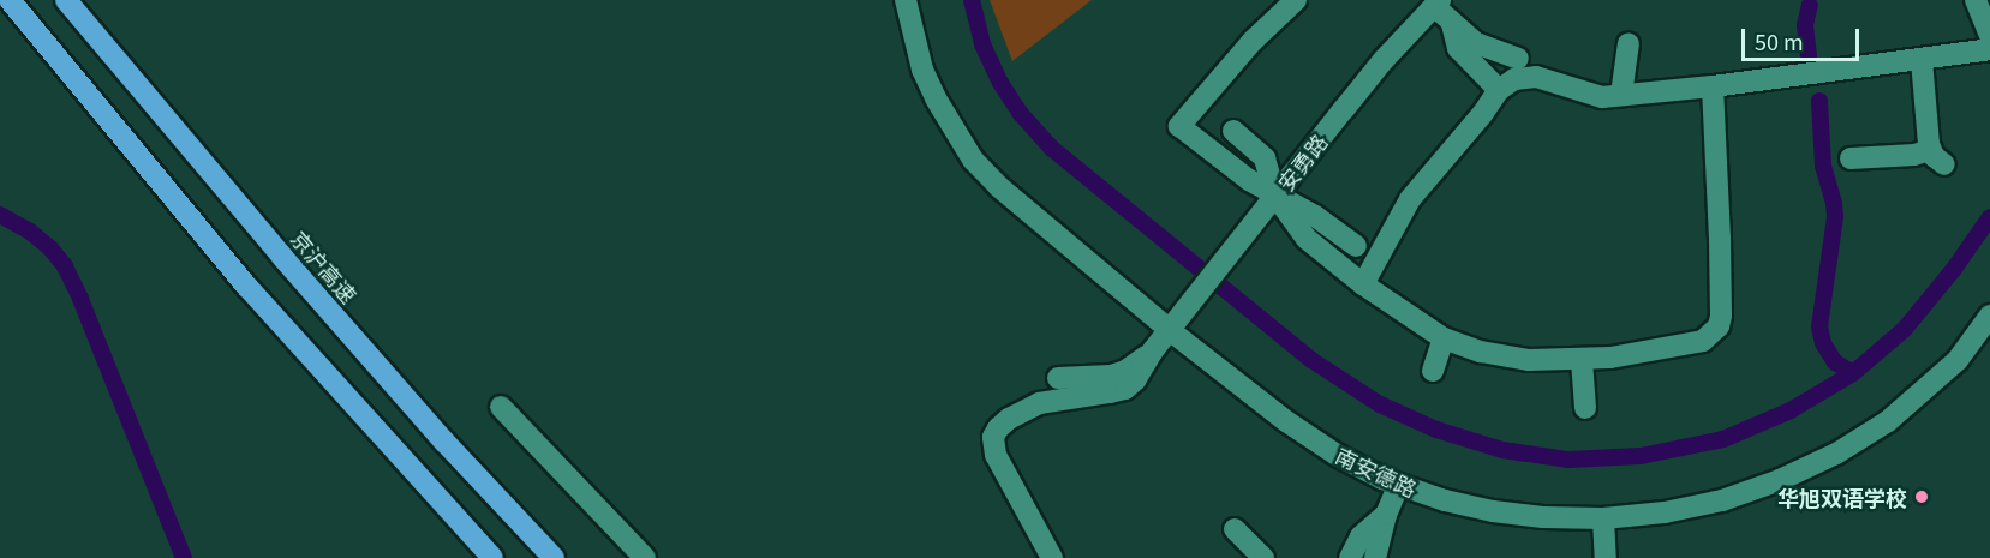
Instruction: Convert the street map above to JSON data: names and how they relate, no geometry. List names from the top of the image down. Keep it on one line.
{"streets":{"highway":["京沪高速"],"street":["安勇路","南安德路"]},"crossings":[["安勇路","南安德路"]],"places":["华旭双语学校"],"scale_bar":"50 m"}
